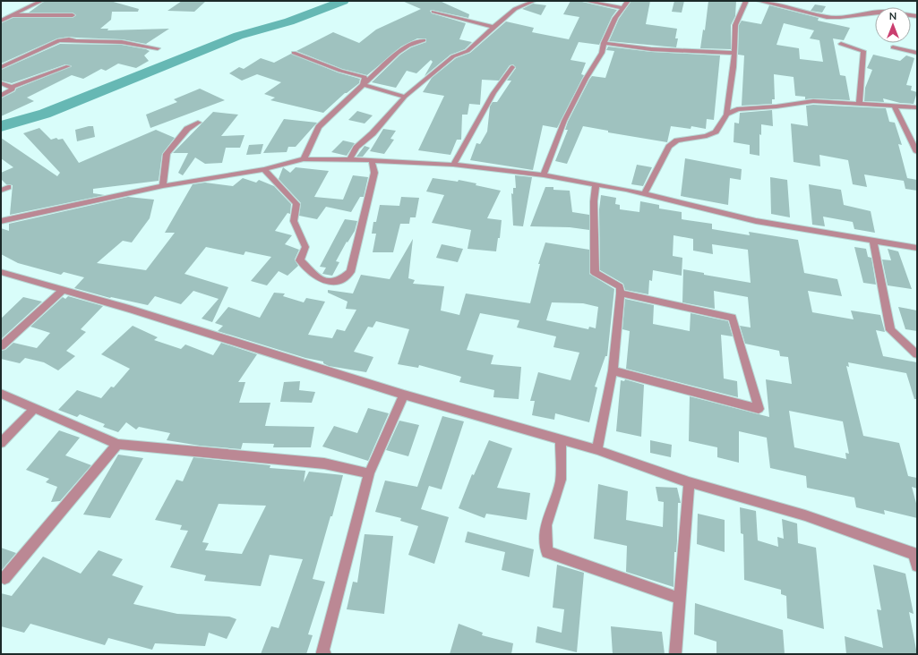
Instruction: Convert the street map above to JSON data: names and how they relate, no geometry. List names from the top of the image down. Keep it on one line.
{"north":"top"}
